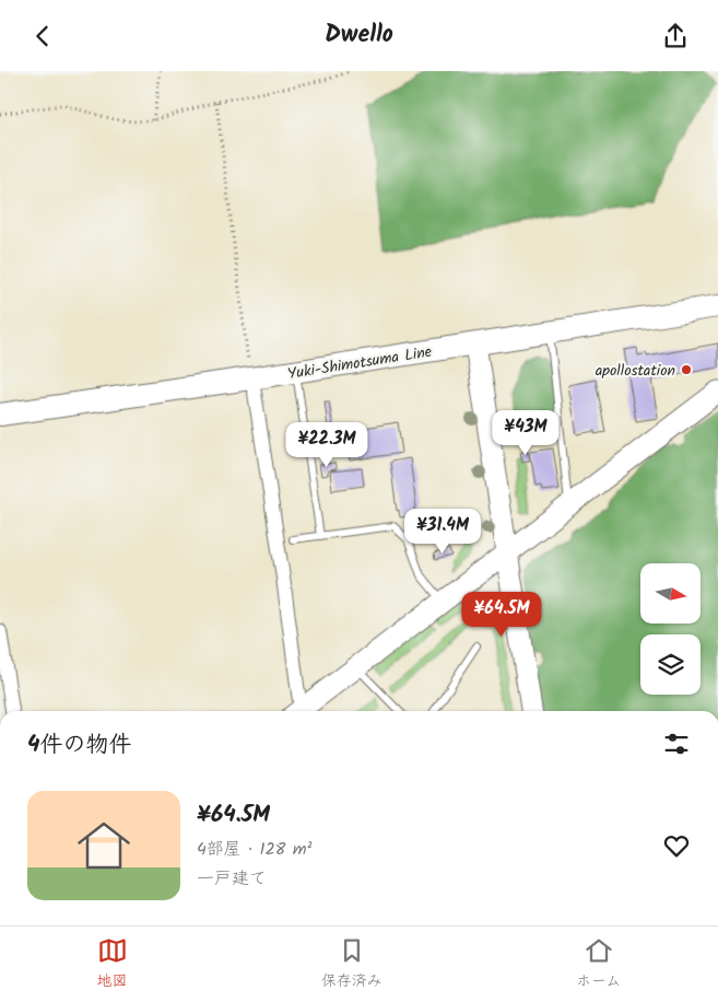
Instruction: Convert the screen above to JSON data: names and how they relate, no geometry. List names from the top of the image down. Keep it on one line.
{"streets":{"main road":["Yuki-Shimotsuma Line"]},"places":["apollostation"],"north":"right","page":{"header":"Dwello","price":["¥43M","¥22.3M","¥31.4M","¥64.5M"],"heading":"4件の物件","list":[{"name":"¥64.5M","note":"4部屋 · 128 m² · 一戸建て"}],"tabs":["地図","保存済み","ホーム"]}}
